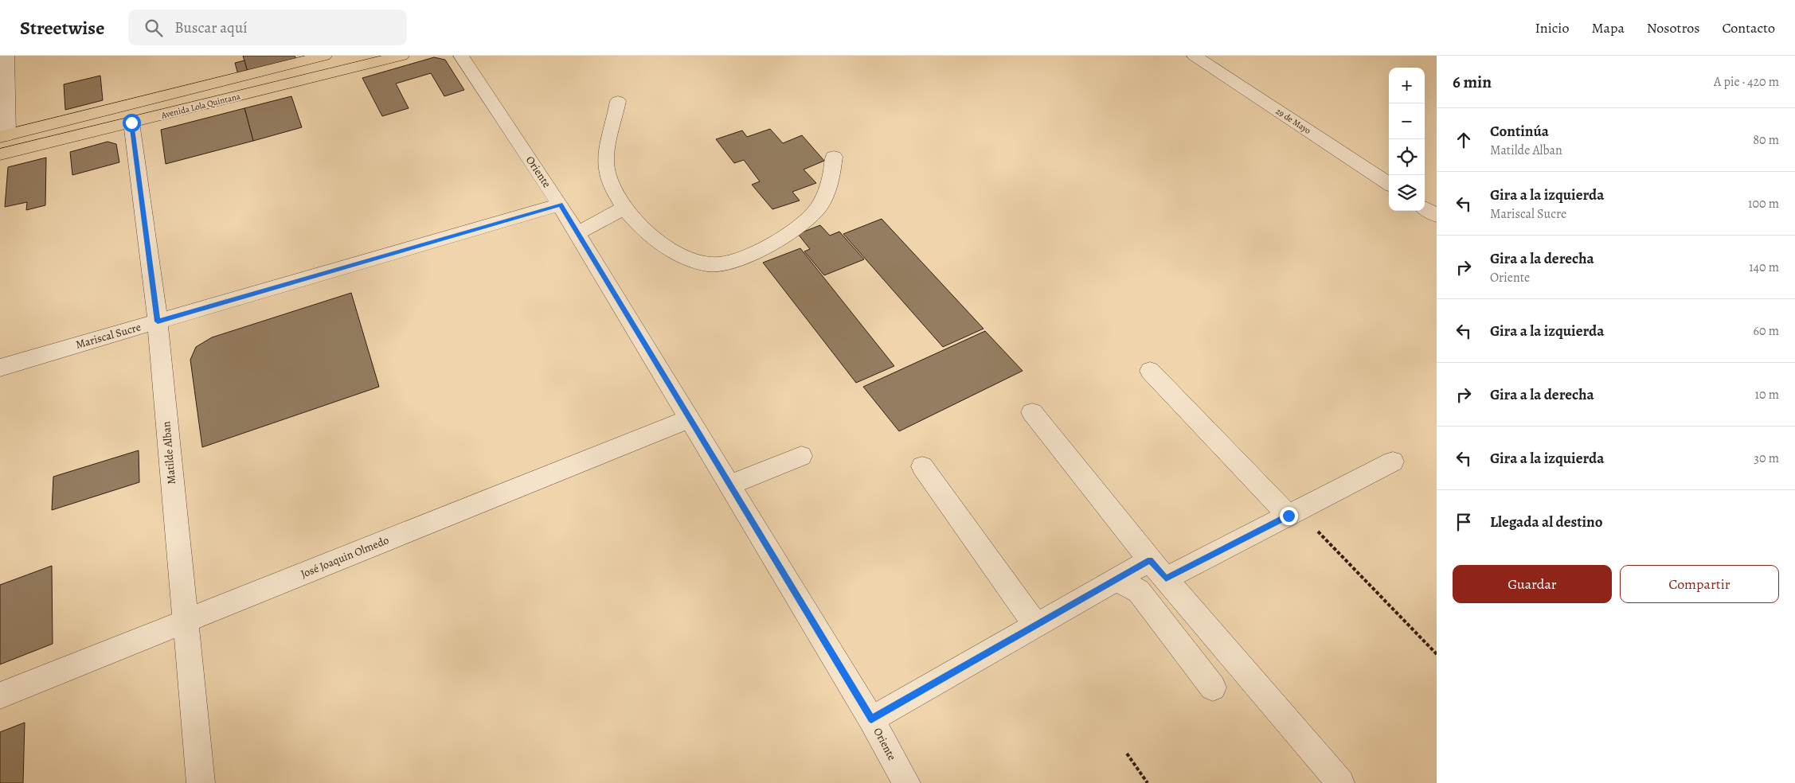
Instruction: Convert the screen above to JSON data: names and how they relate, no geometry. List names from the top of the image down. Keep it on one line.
{"streets":{"main road":["Avenida Lola Quintana"],"street":["29 de Mayo","Oriente","Mariscal Sucre","Matilde Alban","José Joaquin Olmedo"]},"crossings":[["Avenida Lola Quintana","Matilde Alban"],["Oriente","Mariscal Sucre"],["Oriente","José Joaquin Olmedo"],["Mariscal Sucre","Matilde Alban"],["Matilde Alban","José Joaquin Olmedo"]],"page":{"header":"Streetwise","search":"Buscar aquí","nav":["Inicio","Mapa","Nosotros","Contacto"],"heading":["6 min","A pie · 420 m"],"map_buttons":["+","−"],"list":[["Continúa","Matilde Alban","80 m"],["Gira a la izquierda","Mariscal Sucre","100 m"],["Gira a la derecha","Oriente","140 m"],["Gira a la izquierda","60 m"],["Gira a la derecha","10 m"],["Gira a la izquierda","30 m"],"Llegada al destino"],"buttons":["Guardar","Compartir"]}}
